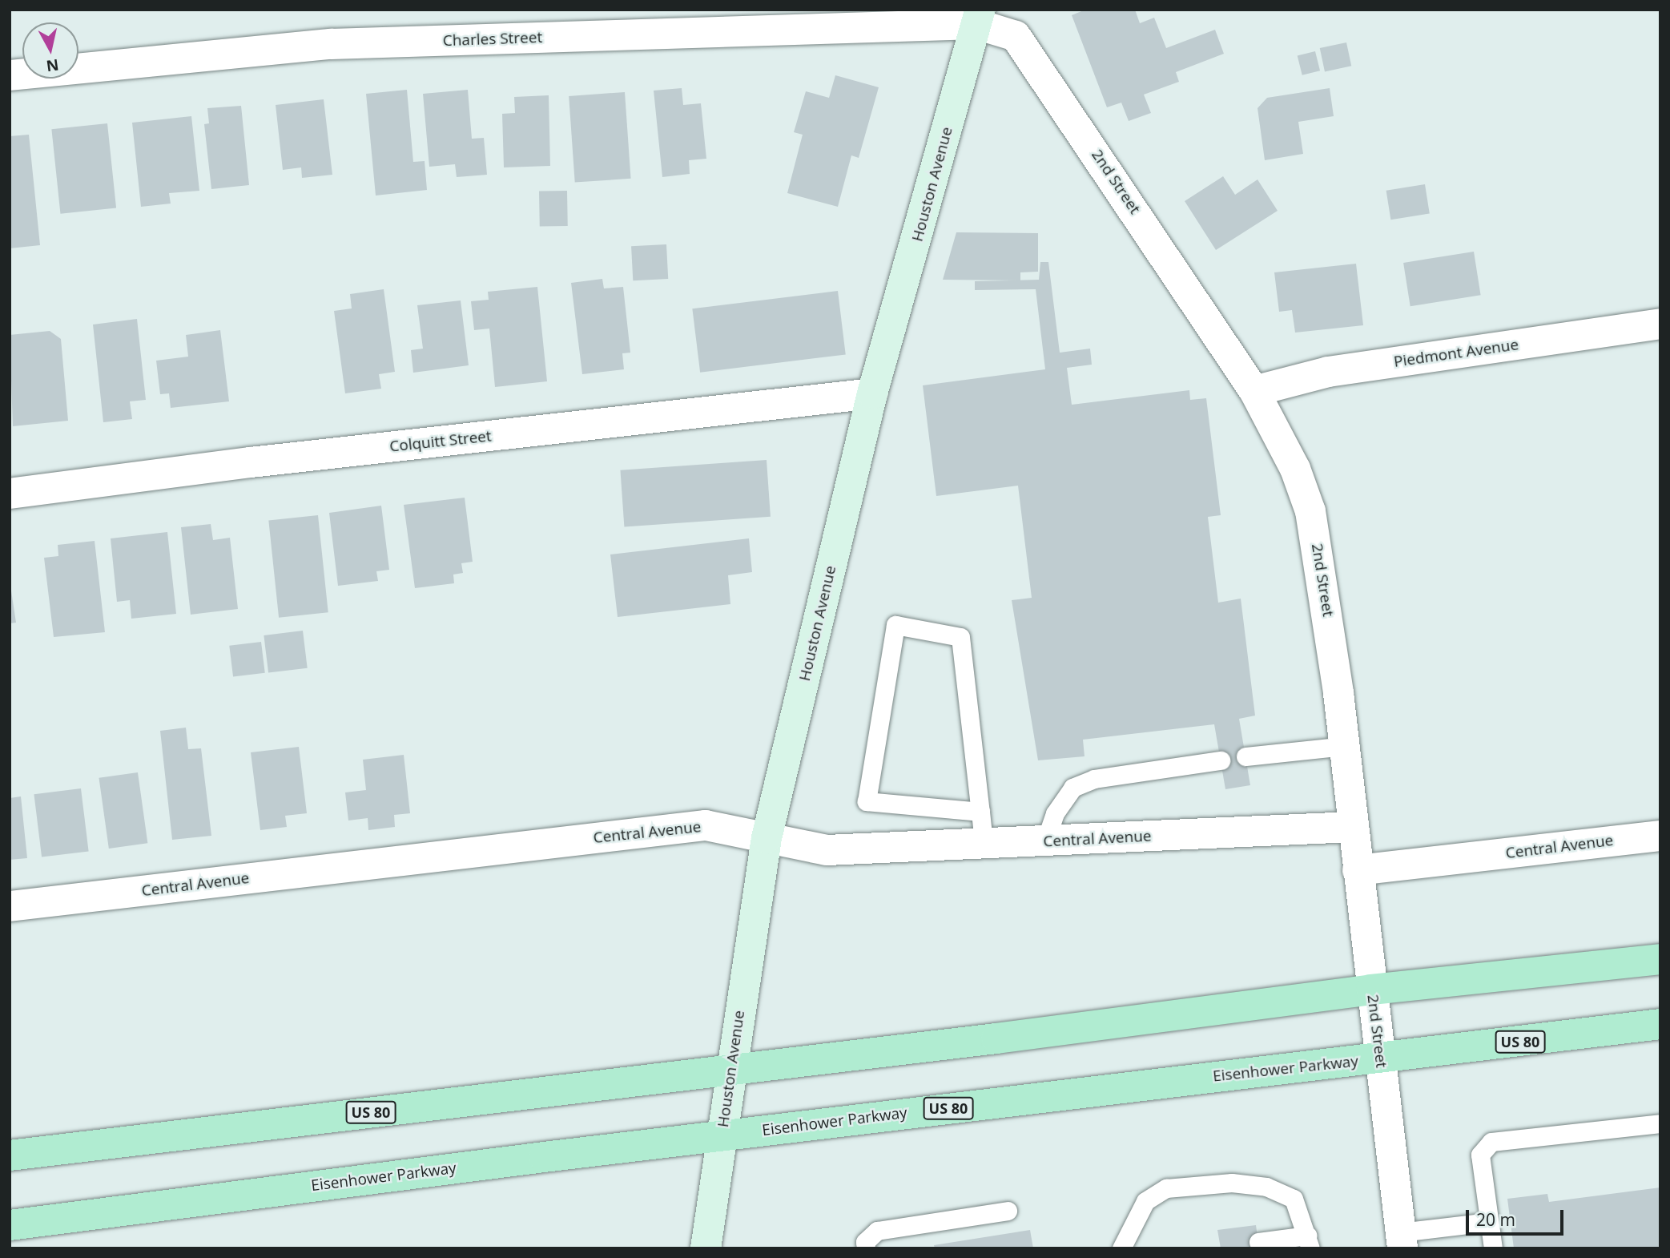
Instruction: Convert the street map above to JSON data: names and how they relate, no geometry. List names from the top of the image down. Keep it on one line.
{"streets":{"main road":["US 80","Eisenhower Parkway"],"street":["Charles Street","2nd Street","Houston Avenue","Piedmont Avenue","Colquitt Street","Central Avenue"]},"crossings":[["Charles Street","2nd Street"],["Charles Street","Houston Avenue"],["2nd Street","Houston Avenue"],["2nd Street","Piedmont Avenue"],["2nd Street","Central Avenue"],["2nd Street","US 80"],["2nd Street","Eisenhower Parkway"],["Houston Avenue","Colquitt Street"],["Houston Avenue","Central Avenue"],["Houston Avenue","US 80"],["Houston Avenue","Eisenhower Parkway"]],"scale_bar":"20 m","north":"bottom"}
